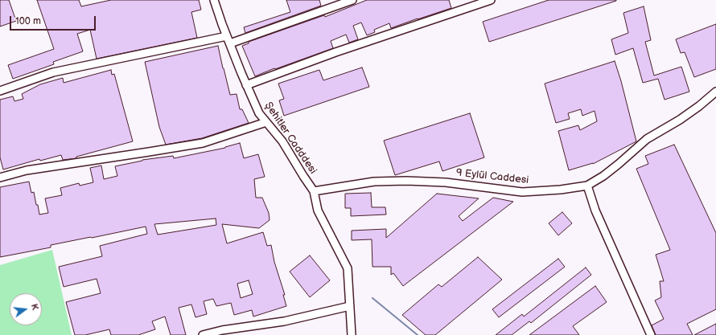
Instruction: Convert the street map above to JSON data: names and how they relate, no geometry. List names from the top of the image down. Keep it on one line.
{"streets":{"street":["Şehitler Cadddesi","9 Eylül Caddesi"]},"crossings":[["Şehitler Cadddesi","9 Eylül Caddesi"]],"scale_bar":"100 m","north":"right"}
